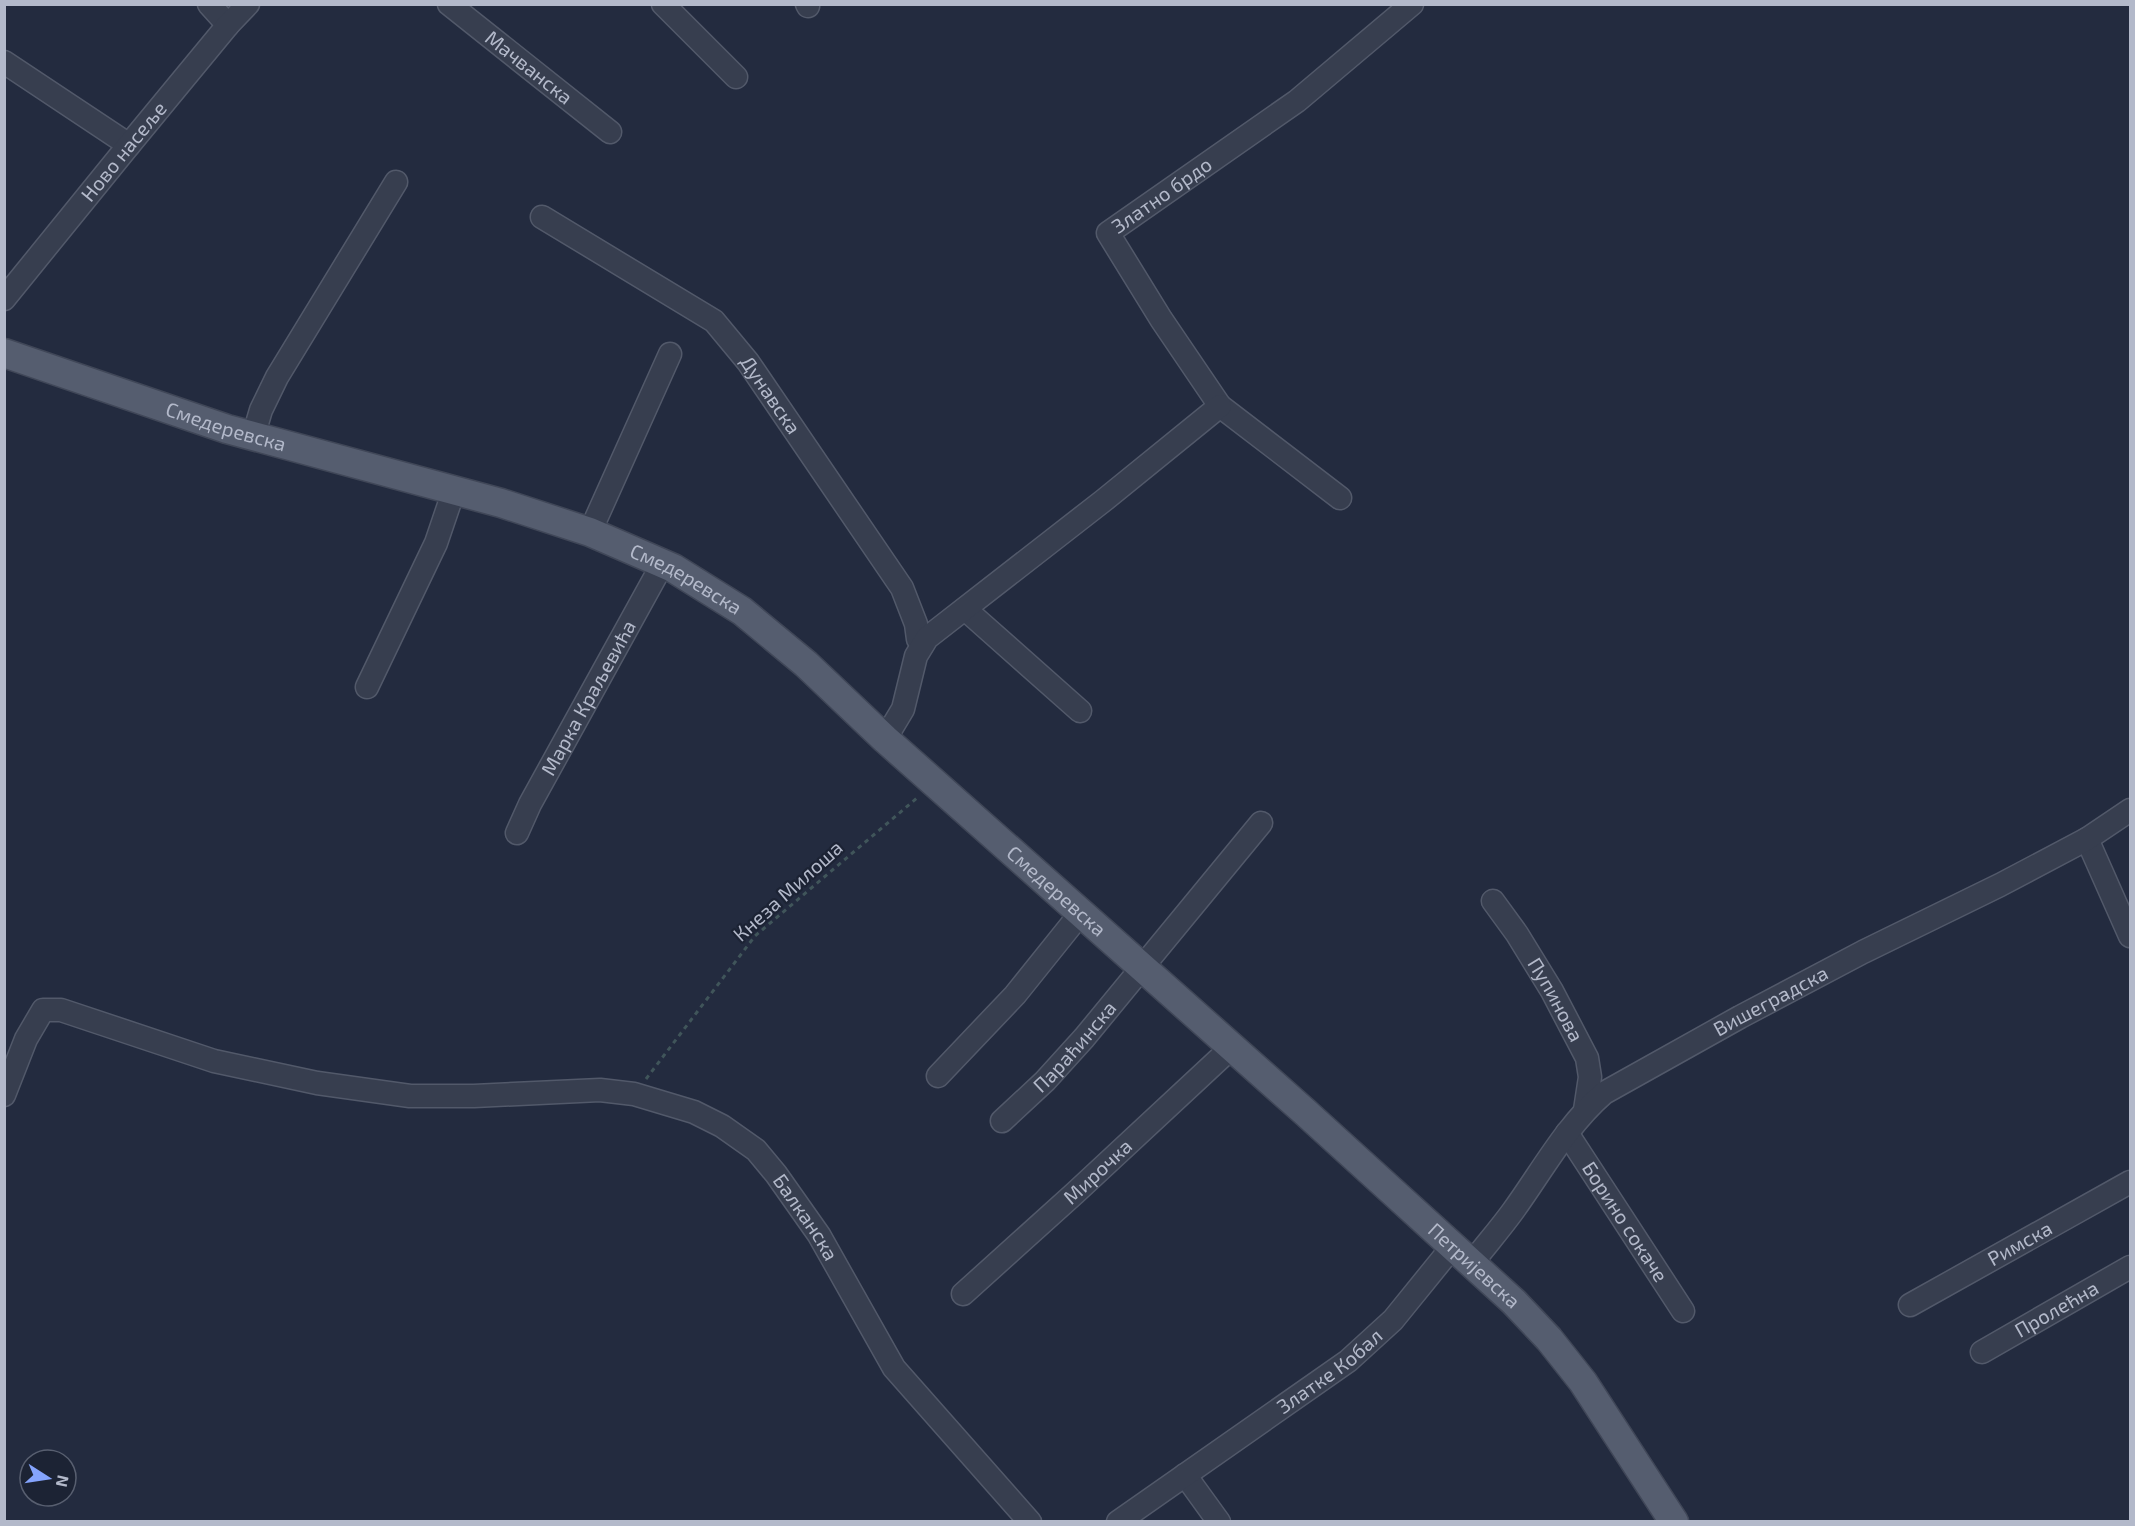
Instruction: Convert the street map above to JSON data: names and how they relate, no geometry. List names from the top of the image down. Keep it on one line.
{"streets":{"main road":["Смедеревска","Петријевска"],"street":["Мачванска","Ново насеље","Златно брдо","Дунавска","Марка Краљевића","Пупинова","Вишеградска","Параћинска","Мирочка","Балканска","Борино сокаче","Римска","Пролећна","Златке Кобал"],"path":["Кнеза Милоша"]},"crossings":[["Смедеревска","Марка Краљевића"],["Смедеревска","Кнеза Милоша"],["Смедеревска","Параћинска"],["Смедеревска","Мирочка"],["Смедеревска","Петријевска"],["Кнеза Милоша","Балканска"],["Пупинова","Вишеградска"],["Вишеградска","Борино сокаче"],["Вишеградска","Петријевска"],["Вишеградска","Златке Кобал"],["Мирочка","Петријевска"],["Петријевска","Златке Кобал"]],"north":"right"}
